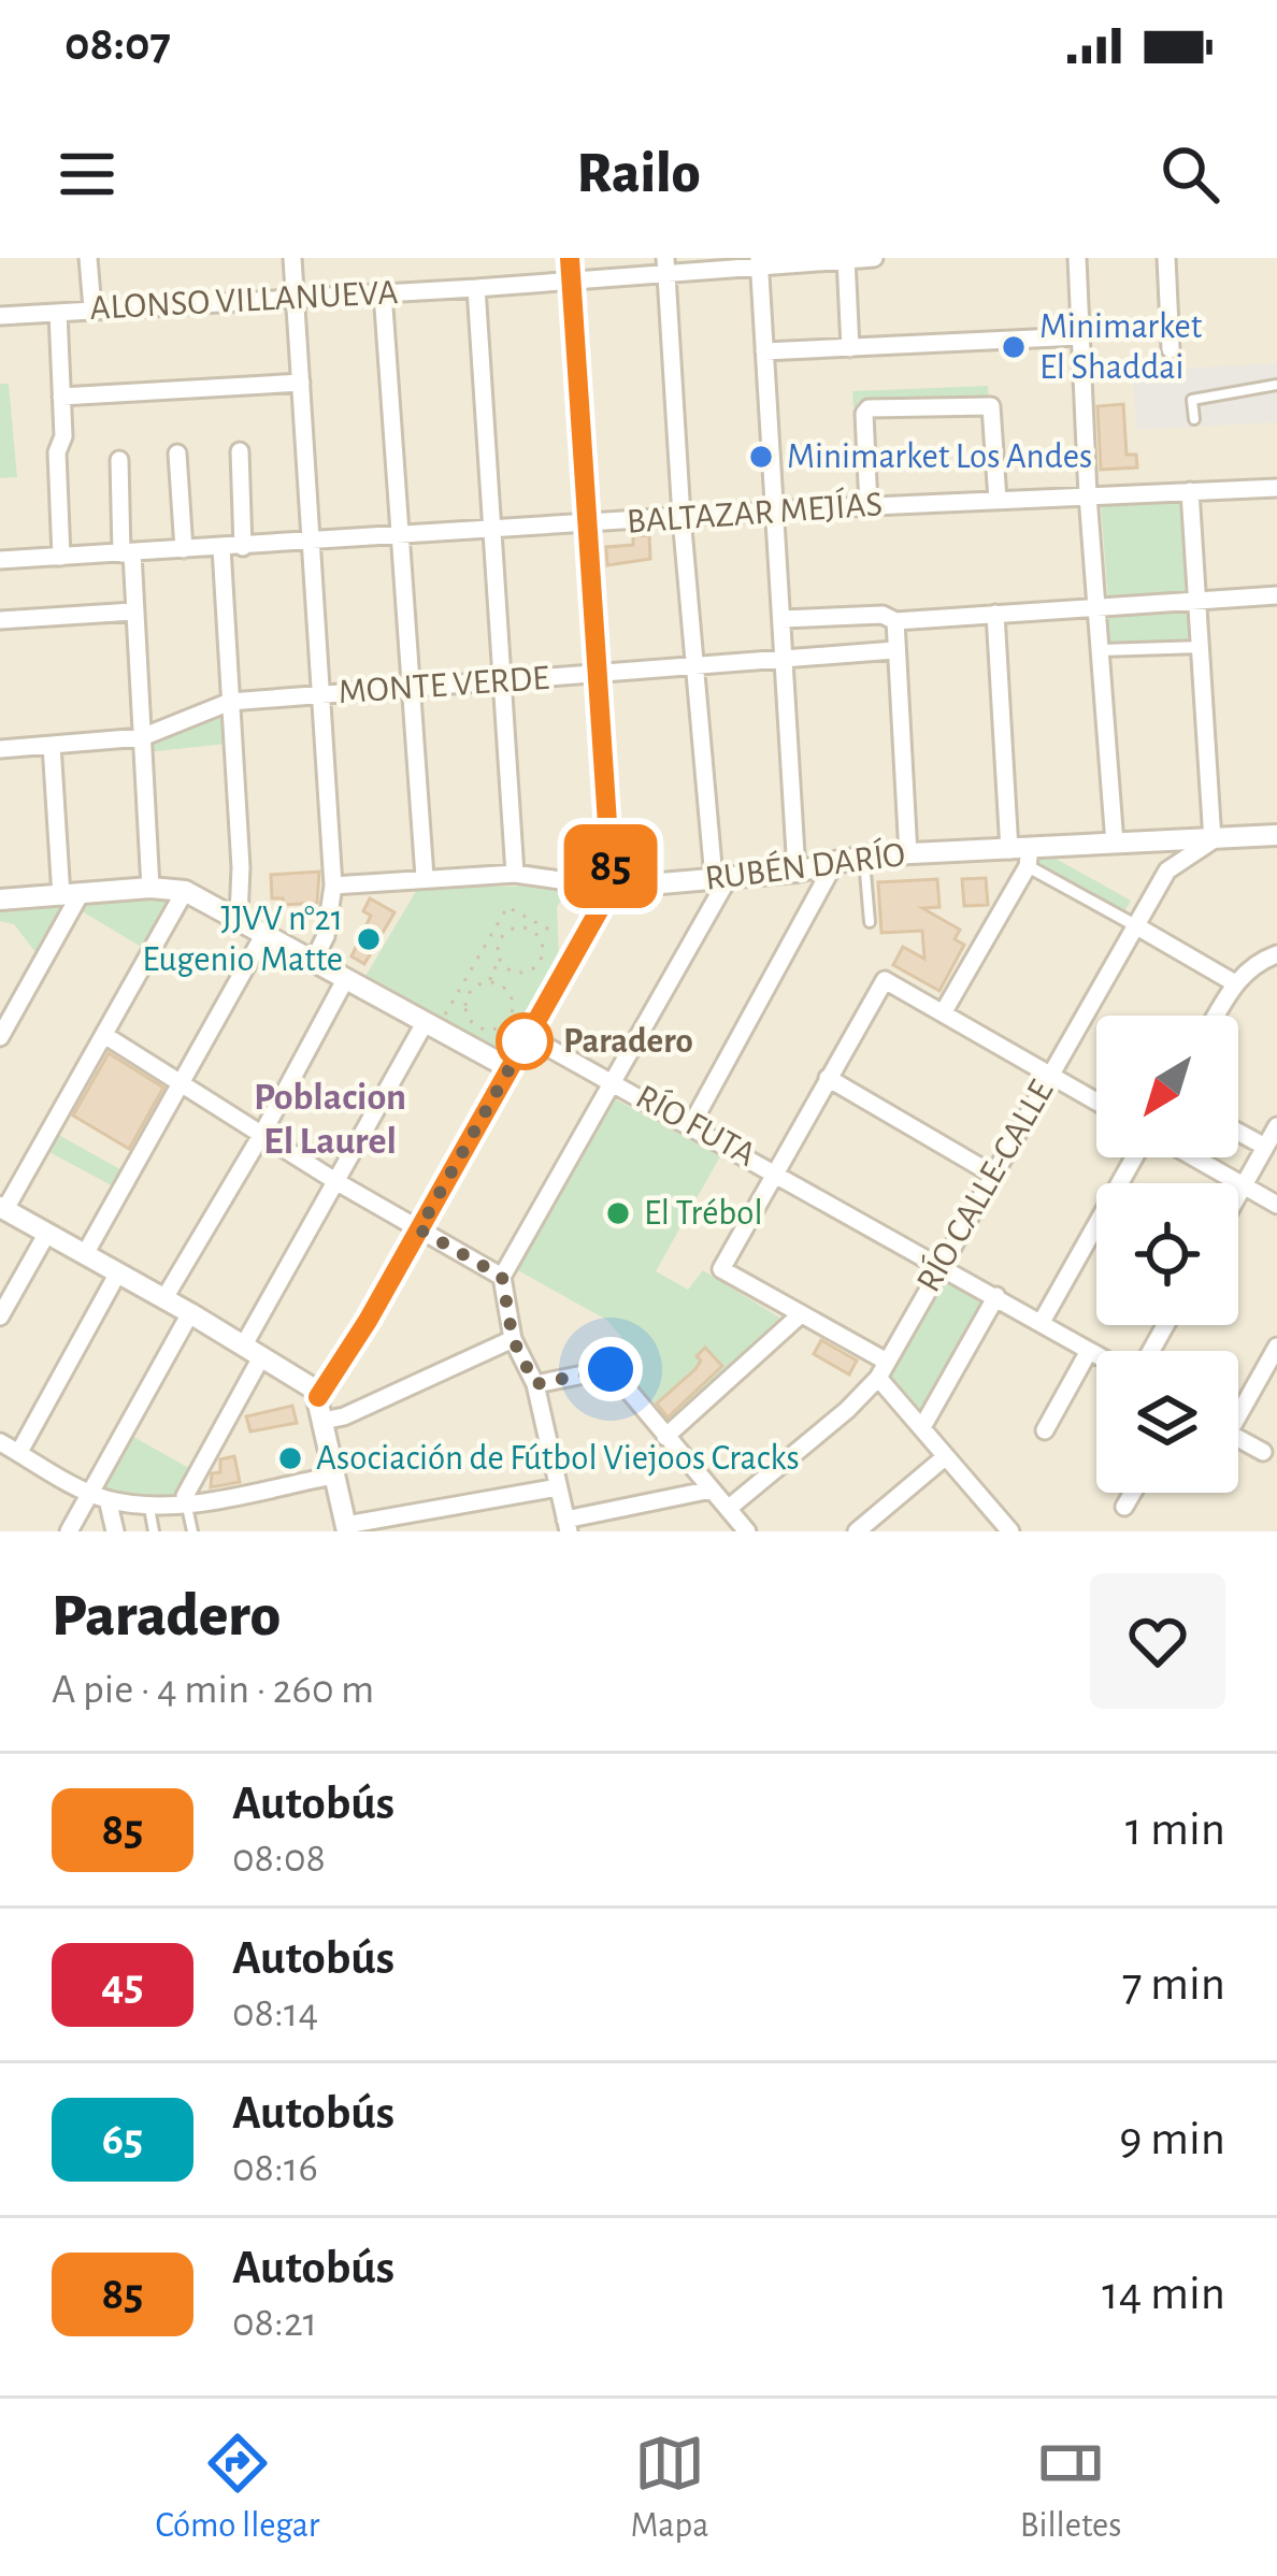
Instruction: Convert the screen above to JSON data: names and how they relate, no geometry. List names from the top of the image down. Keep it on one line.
{"streets":{"street":["ALONSO VILLANUEVA","BALTAZAR MEJÍAS","MONTE VERDE","RUBÉN DARÍO","RÍO FUTA","RÍO CALLE-CALLE"]},"crossings":[["RUBÉN DARÍO","RÍO CALLE-CALLE"],["RÍO FUTA","RÍO CALLE-CALLE"]],"districts":["Poblacion El Laurel"],"places":["Minimarket El Shaddai","Minimarket Los Andes","JJVV n°21 Eugenio Matte","Paradero","El Trébol","Asociación de Fútbol Viejoos Cracks"],"lines":["bus line 85"],"north":"bottom left","page":{"status":"08:07","header":"Railo","on_map":"85","heading":["Paradero","A pie · 4 min · 260 m"],"list":[{"mark":"85","name":"Autobús","note":"08:08","value":"1 min"},{"mark":"45","name":"Autobús","note":"08:14","value":"7 min"},{"mark":"65","name":"Autobús","note":"08:16","value":"9 min"},{"mark":"85","name":"Autobús","note":"08:21","value":"14 min"}],"tabs":["Cómo llegar","Mapa","Billetes"]}}
